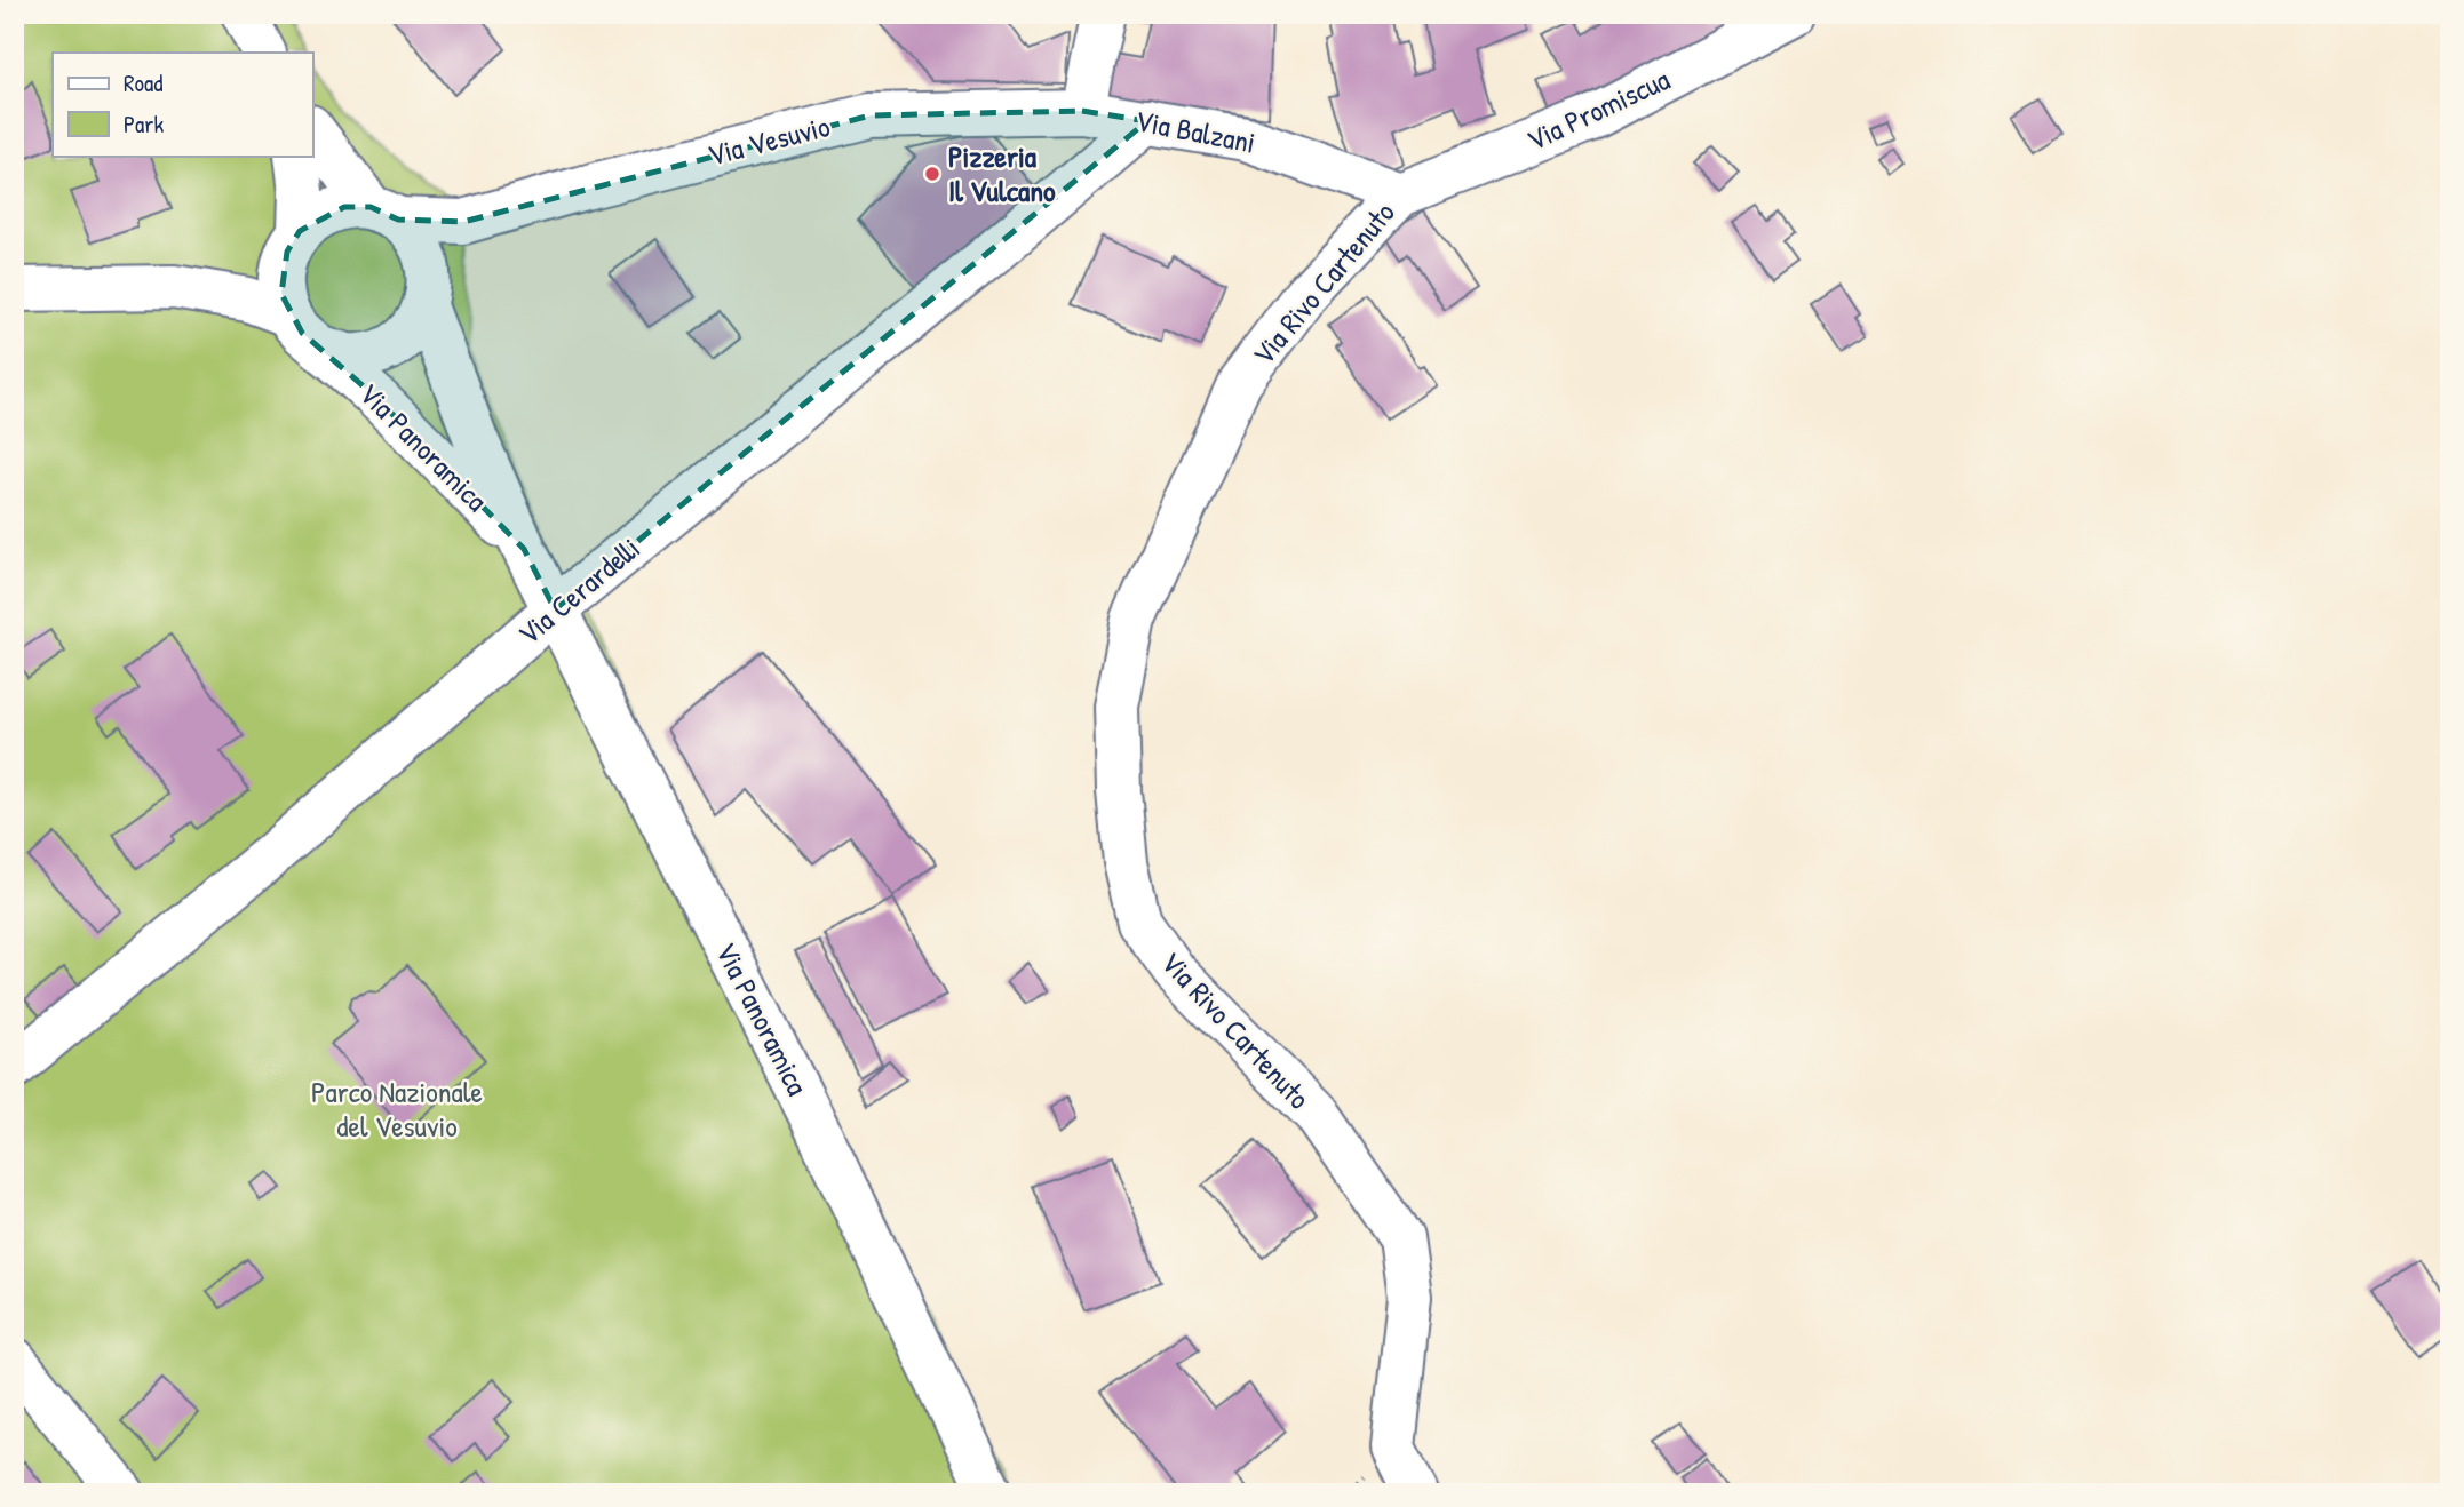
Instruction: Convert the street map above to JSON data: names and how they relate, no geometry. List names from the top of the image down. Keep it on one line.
{"streets":{"street":["Via Promiscua","Via Balzani","Via Vesuvio","Via Rivo Cartenuto","Via Panoramica","Via Cerardelli"]},"crossings":[["Via Promiscua","Via Balzani"],["Via Promiscua","Via Rivo Cartenuto"],["Via Balzani","Via Vesuvio"],["Via Balzani","Via Rivo Cartenuto"],["Via Balzani","Via Cerardelli"],["Via Vesuvio","Via Panoramica"],["Via Panoramica","Via Cerardelli"]],"parks":["Parco Nazionale del Vesuvio"],"places":["Pizzeria Il Vulcano"],"legend":["Road","Park"]}
